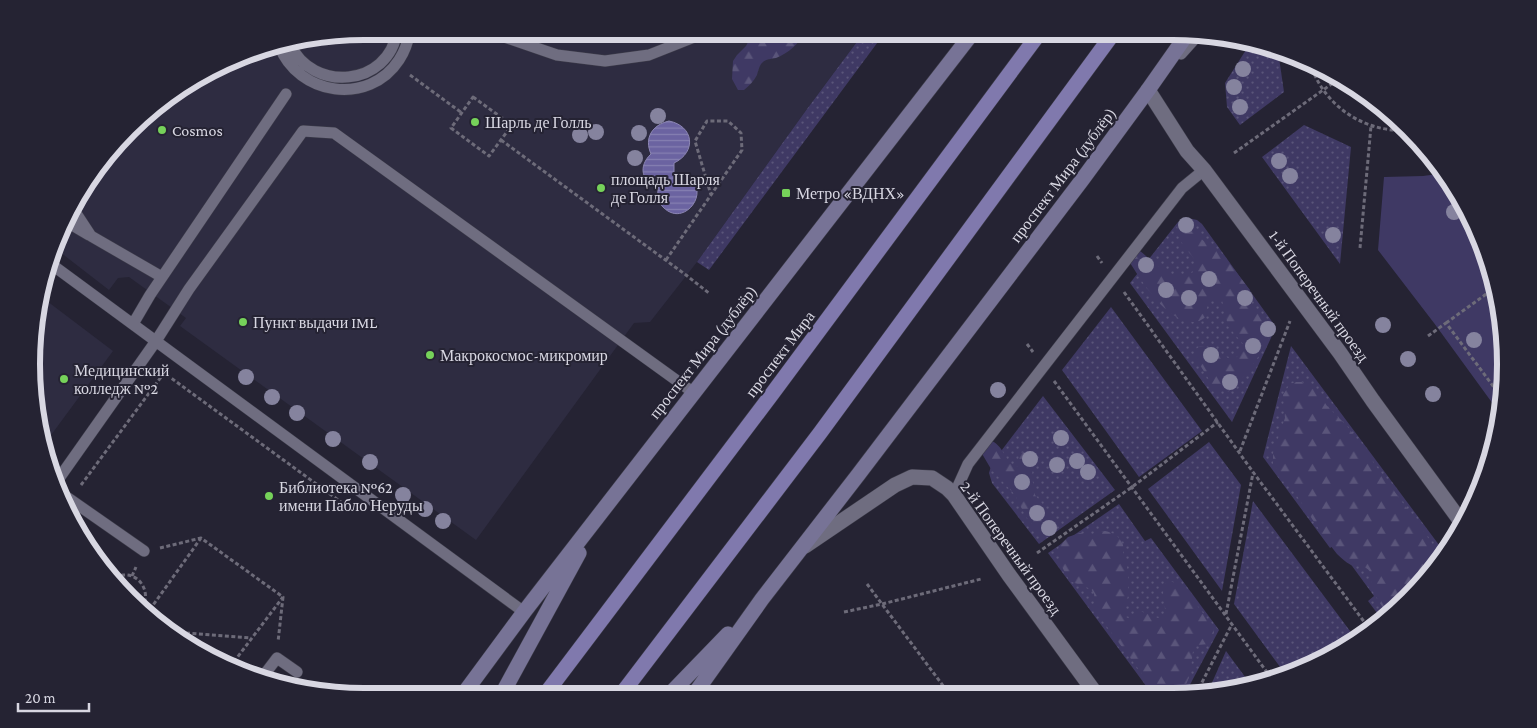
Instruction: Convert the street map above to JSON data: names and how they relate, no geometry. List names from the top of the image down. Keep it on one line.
{"streets":{"main road":["проспект Мира (дублёр)","проспект Мира"],"street":["1-й Поперечный проезд","2-й Поперечный проезд"]},"crossings":[["проспект Мира (дублёр)","1-й Поперечный проезд"],["проспект Мира (дублёр)","2-й Поперечный проезд"]],"places":{"other":["Шарль де Голль","Cosmos","площадь Шарля де Голля","Пункт выдачи IML","Макрокосмос-микромир","Медицинский колледж №2","Библиотека №62 имени Пабло Неруды"],"transit":["Метро «ВДНХ»"]},"scale_bar":"20 m"}
